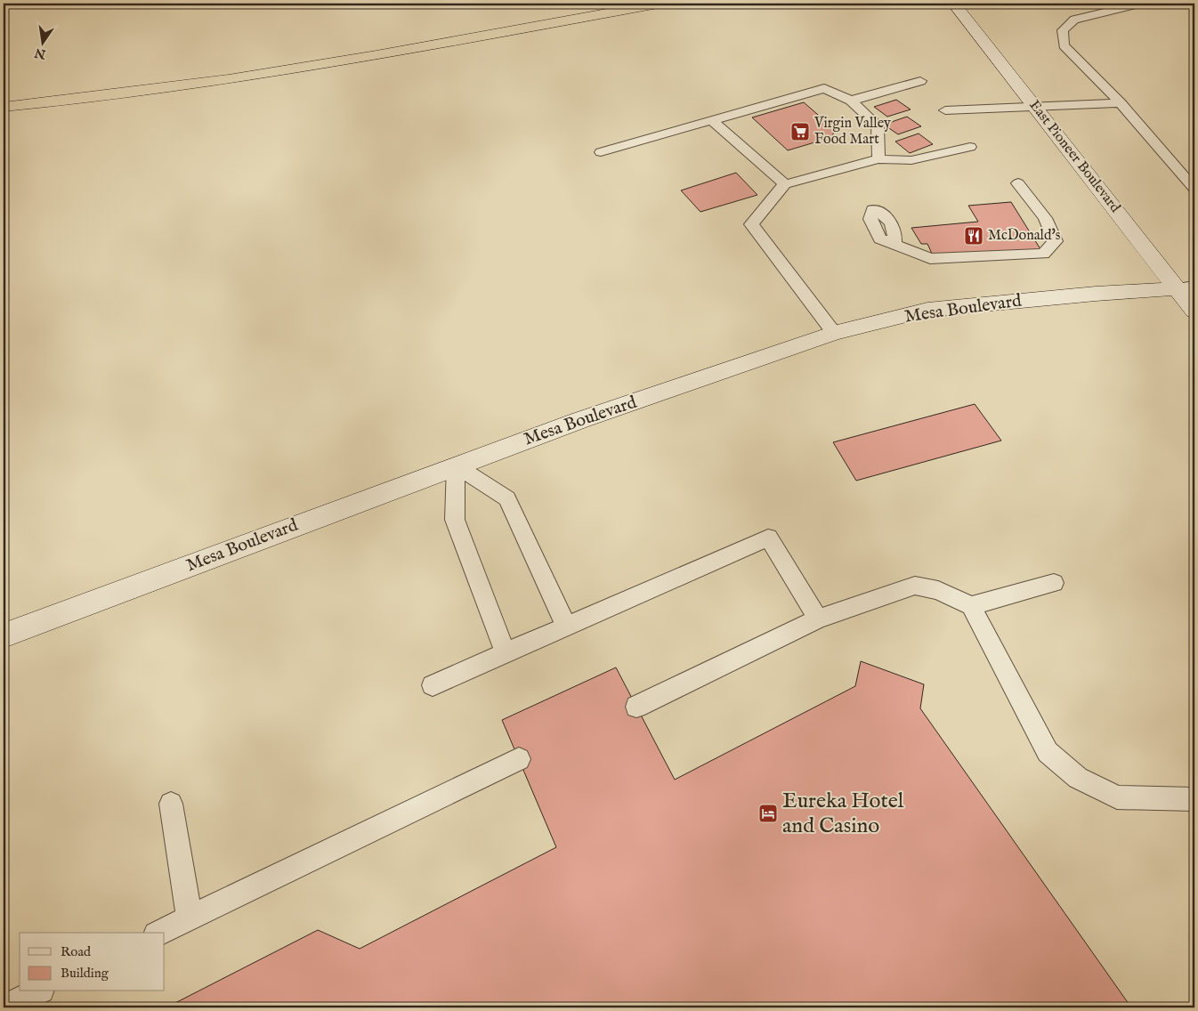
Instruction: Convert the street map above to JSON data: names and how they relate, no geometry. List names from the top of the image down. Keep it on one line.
{"streets":{"street":["East Pioneer Boulevard","Mesa Boulevard"]},"crossings":[["East Pioneer Boulevard","Mesa Boulevard"]],"places":{"supermarket":["Virgin Valley Food Mart"],"restaurant":["McDonald's"],"hotel":["Eureka Hotel and Casino"]},"legend":["Road","Building"],"north":"bottom"}
